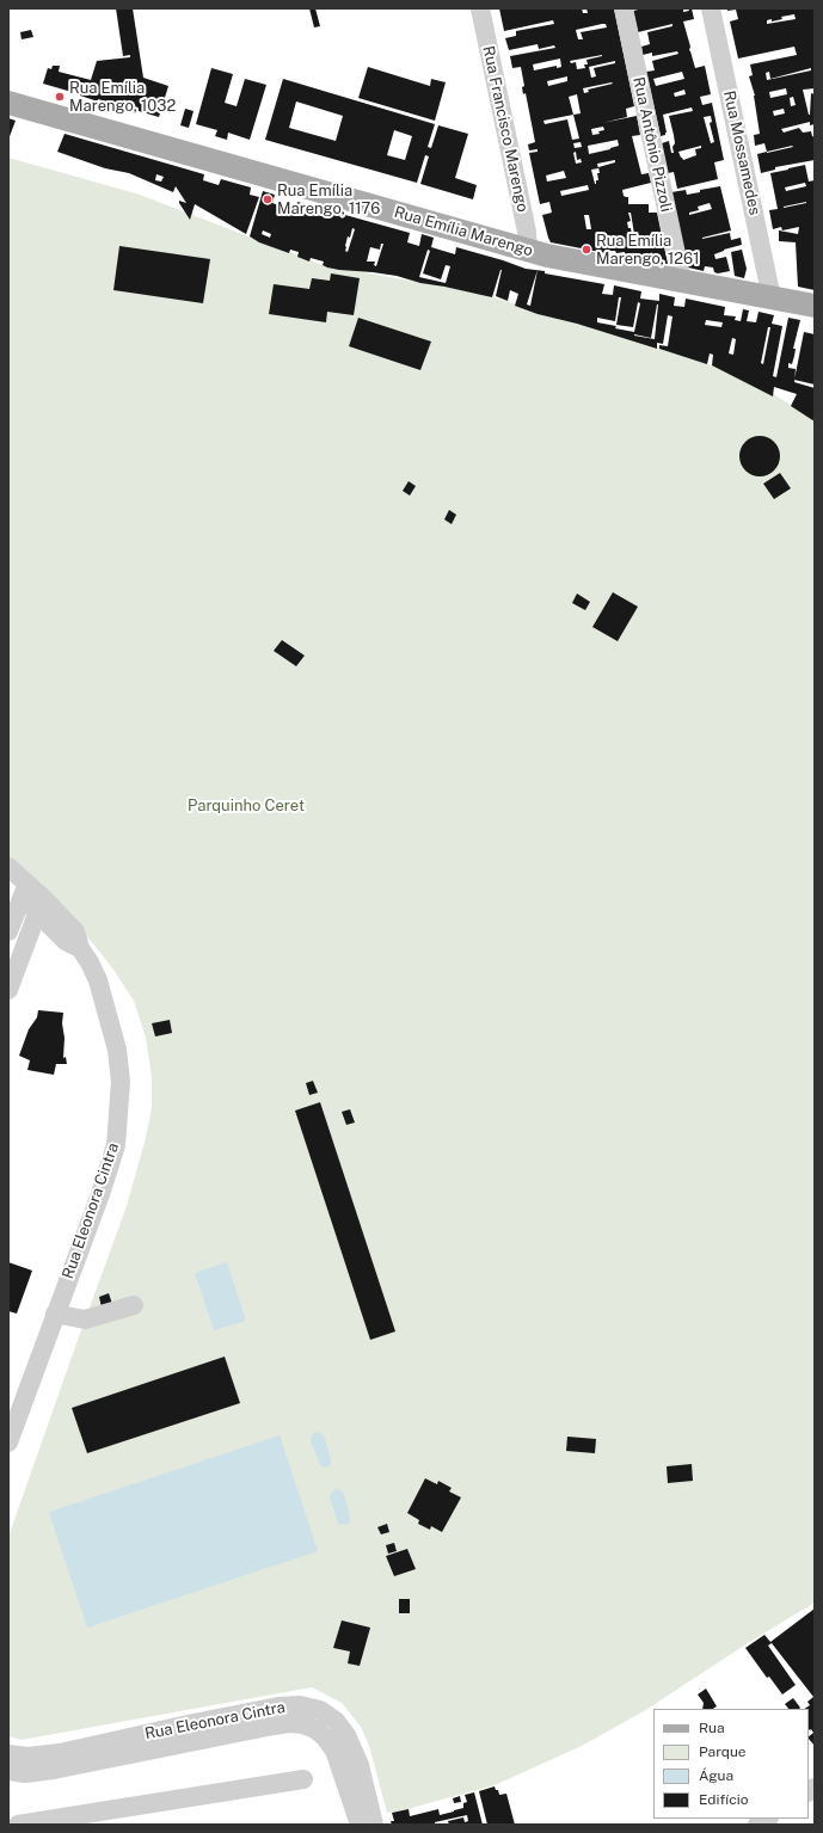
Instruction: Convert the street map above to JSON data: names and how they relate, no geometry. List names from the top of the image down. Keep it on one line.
{"streets":{"main road":["Rua Emília Marengo"],"street":["Rua Francisco Marengo","Rua Antônio Pizzoli","Rua Mossamedes","Rua Eleonora Cintra"]},"crossings":[["Rua Francisco Marengo","Rua Emília Marengo"],["Rua Antônio Pizzoli","Rua Emília Marengo"],["Rua Mossamedes","Rua Emília Marengo"]],"parks":["Parquinho Ceret"],"places":["Rua Emília Marengo, 1032","Rua Emília Marengo, 1176","Rua Emília Marengo, 1261"],"legend":["Rua","Parque","Água","Edifício"]}
